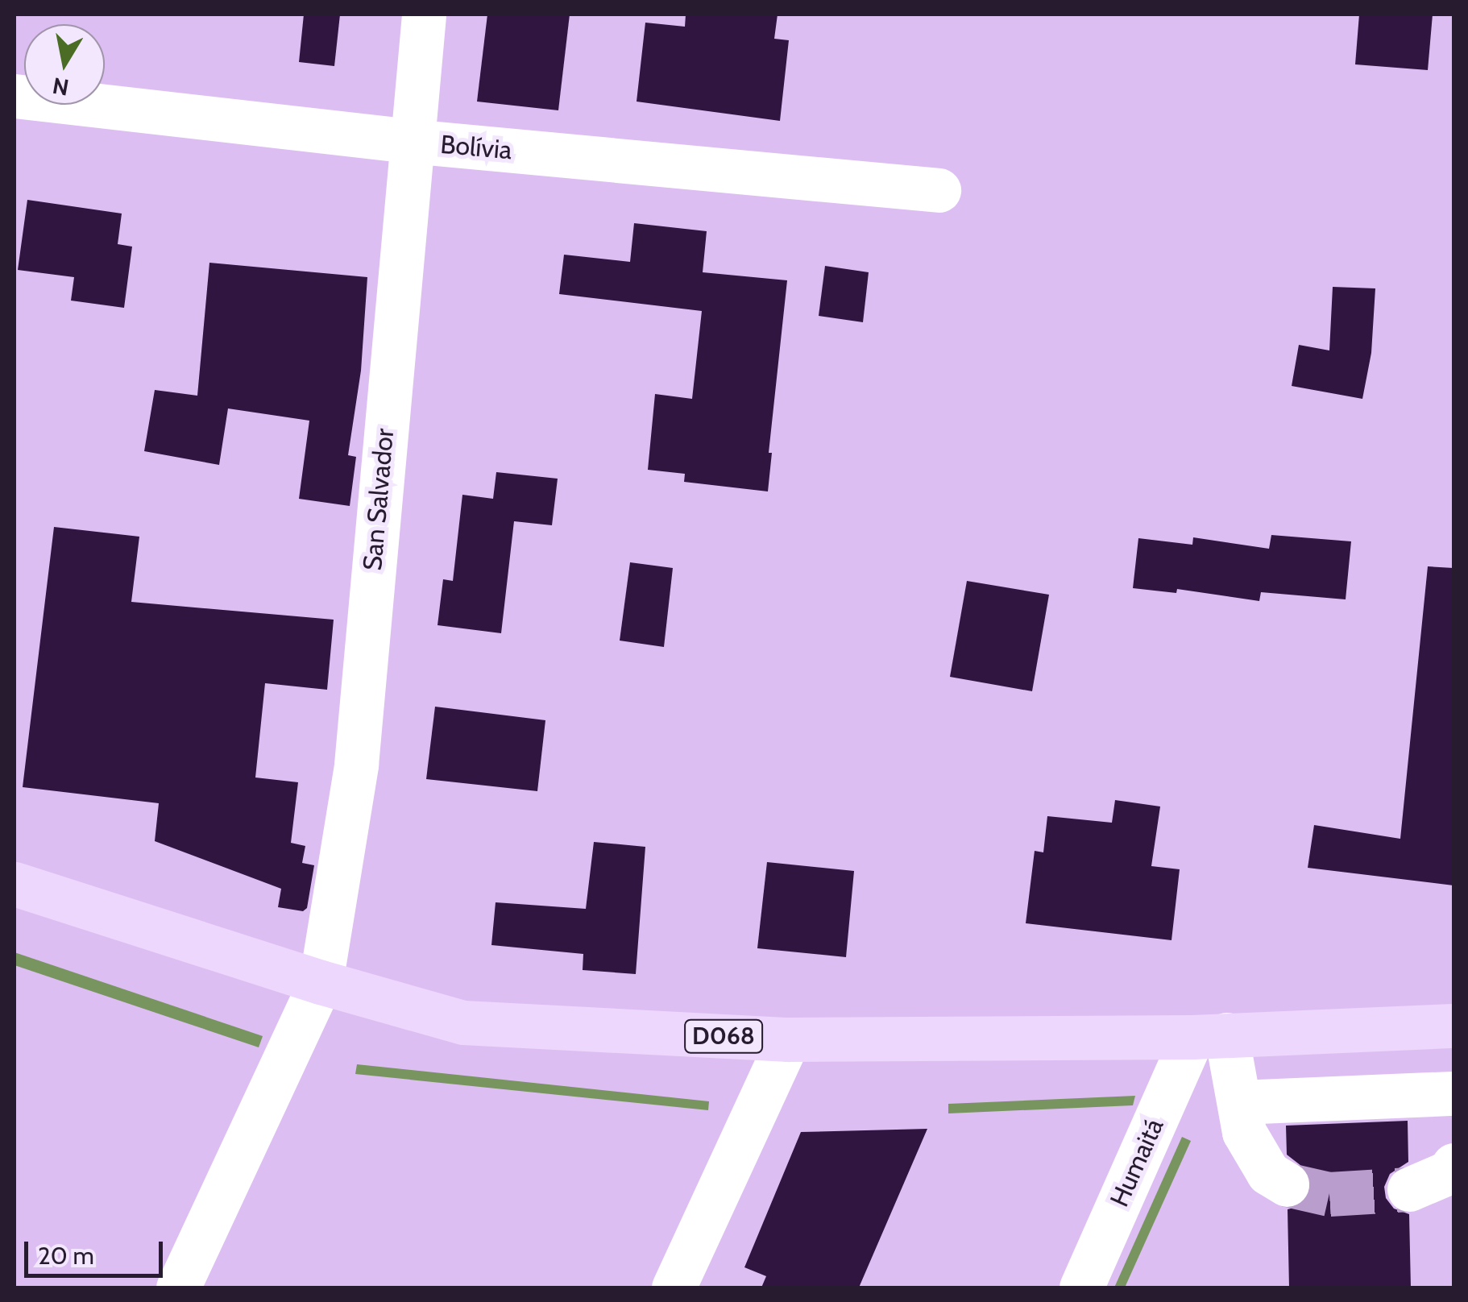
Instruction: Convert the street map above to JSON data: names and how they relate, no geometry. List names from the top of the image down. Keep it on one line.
{"streets":{"main road":["D068"],"street":["Bolívia","San Salvador","Humaitá"]},"crossings":[["Bolívia","San Salvador"],["San Salvador","D068"],["D068","Humaitá"]],"scale_bar":"20 m","north":"bottom"}
